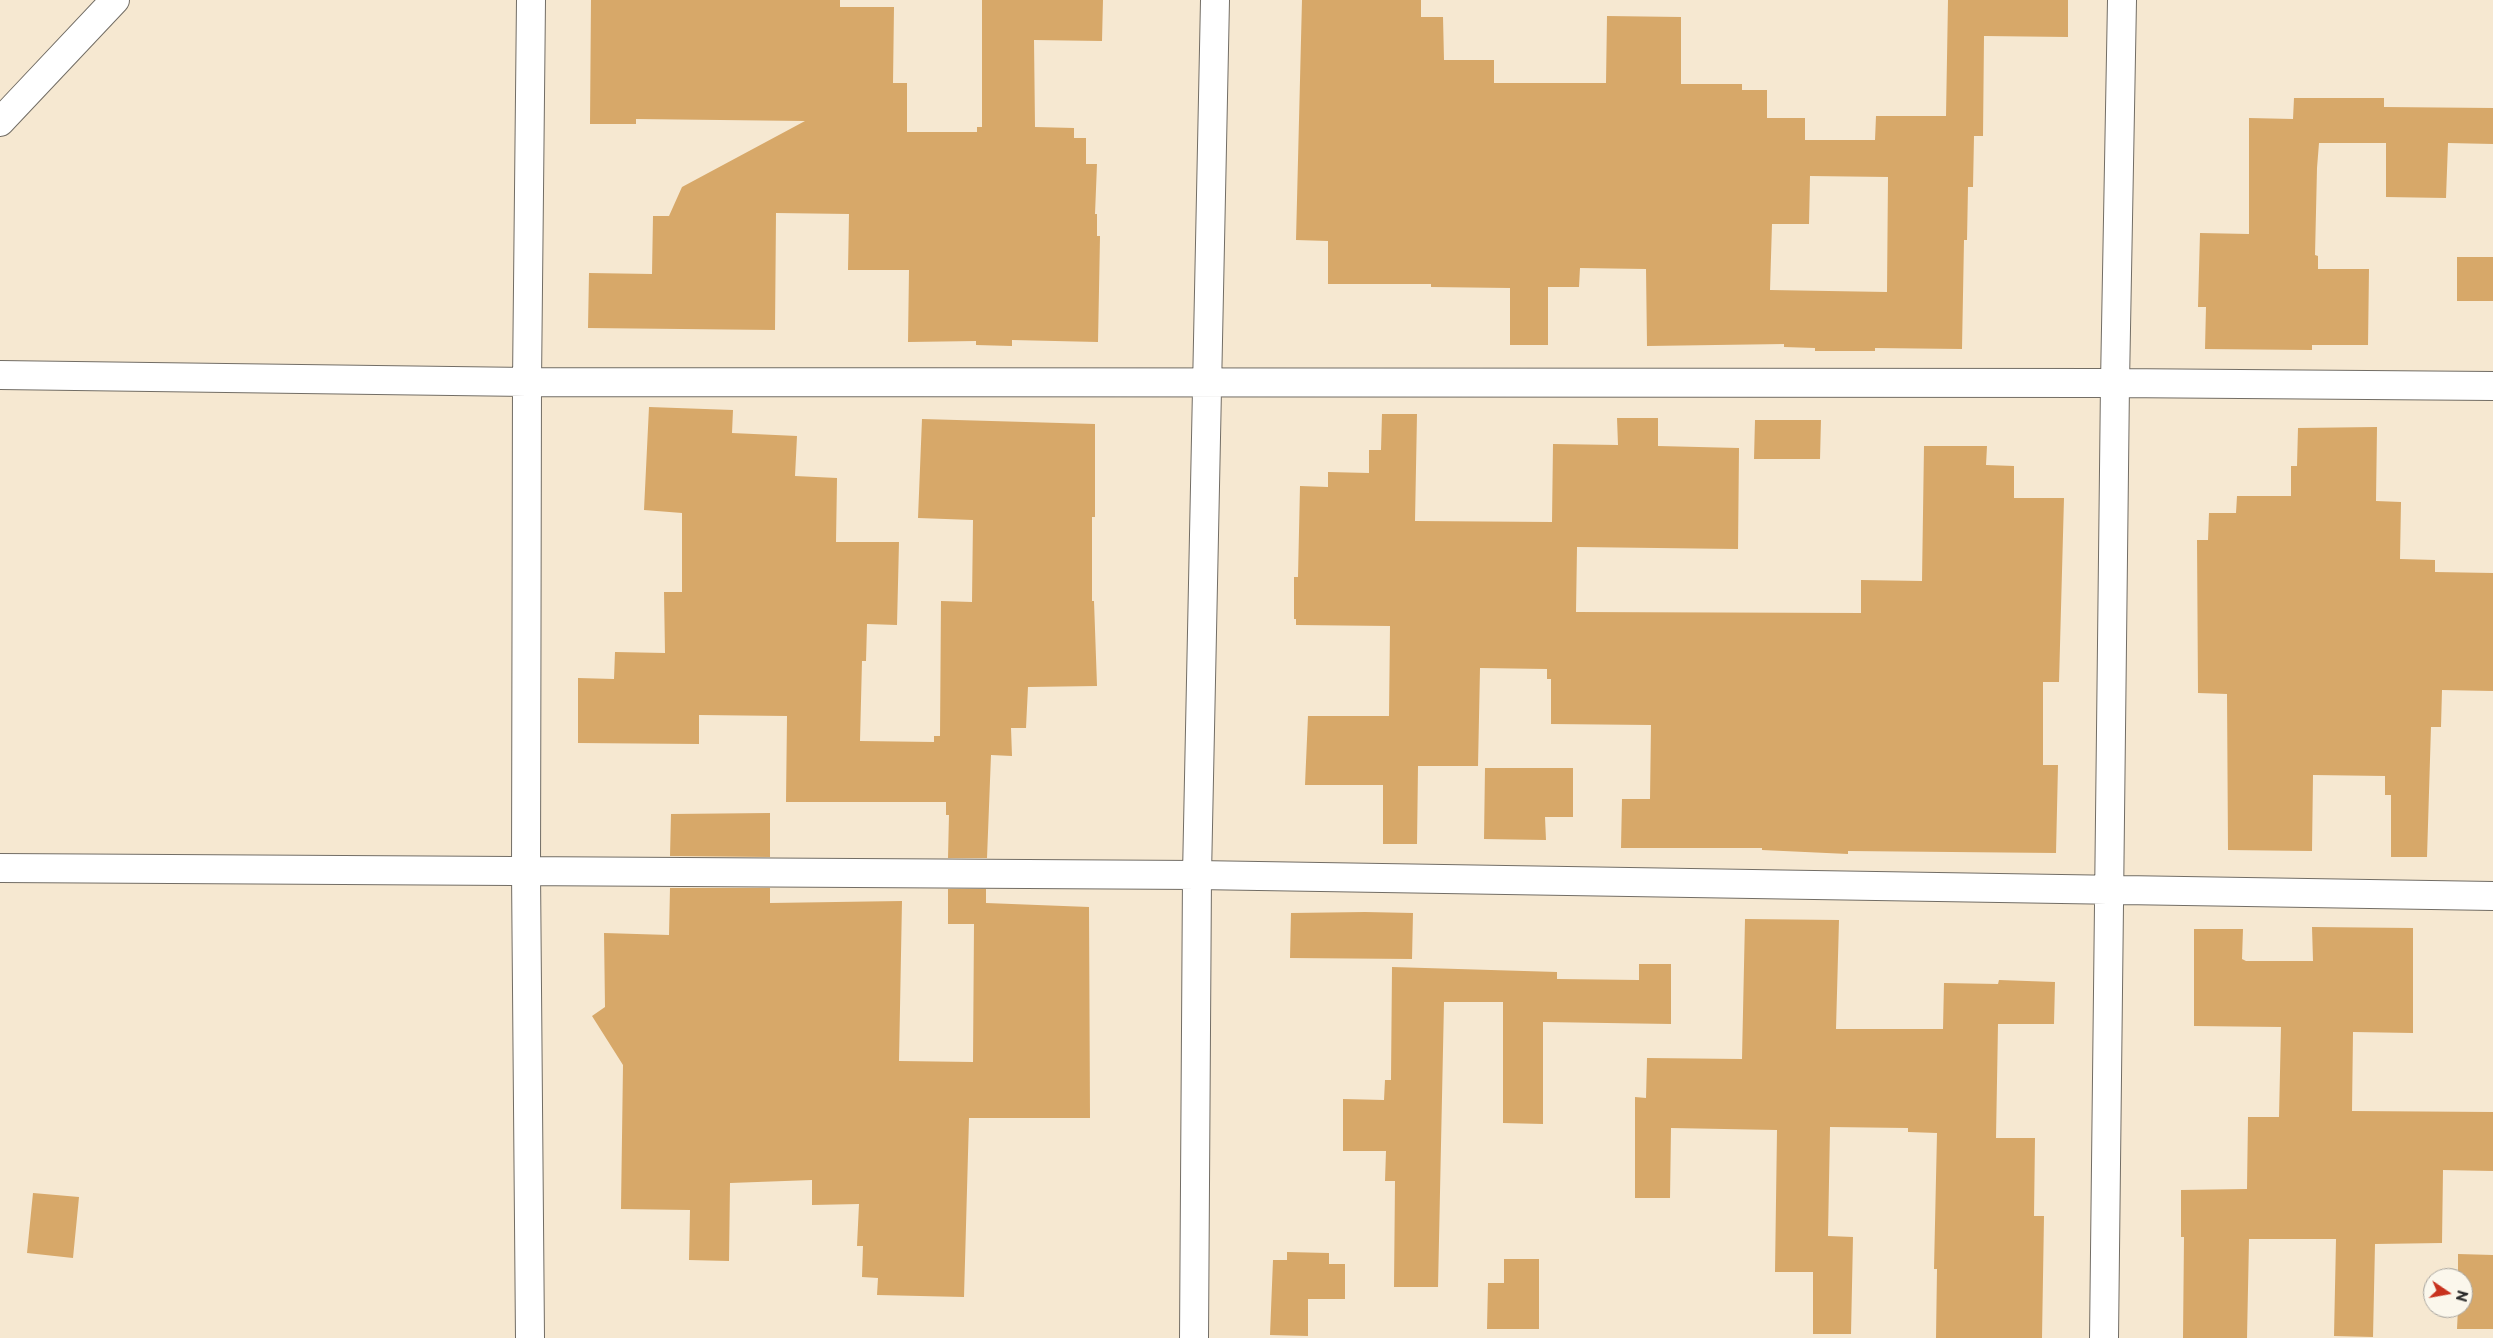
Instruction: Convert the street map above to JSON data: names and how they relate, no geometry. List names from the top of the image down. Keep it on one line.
{"north":"right"}
